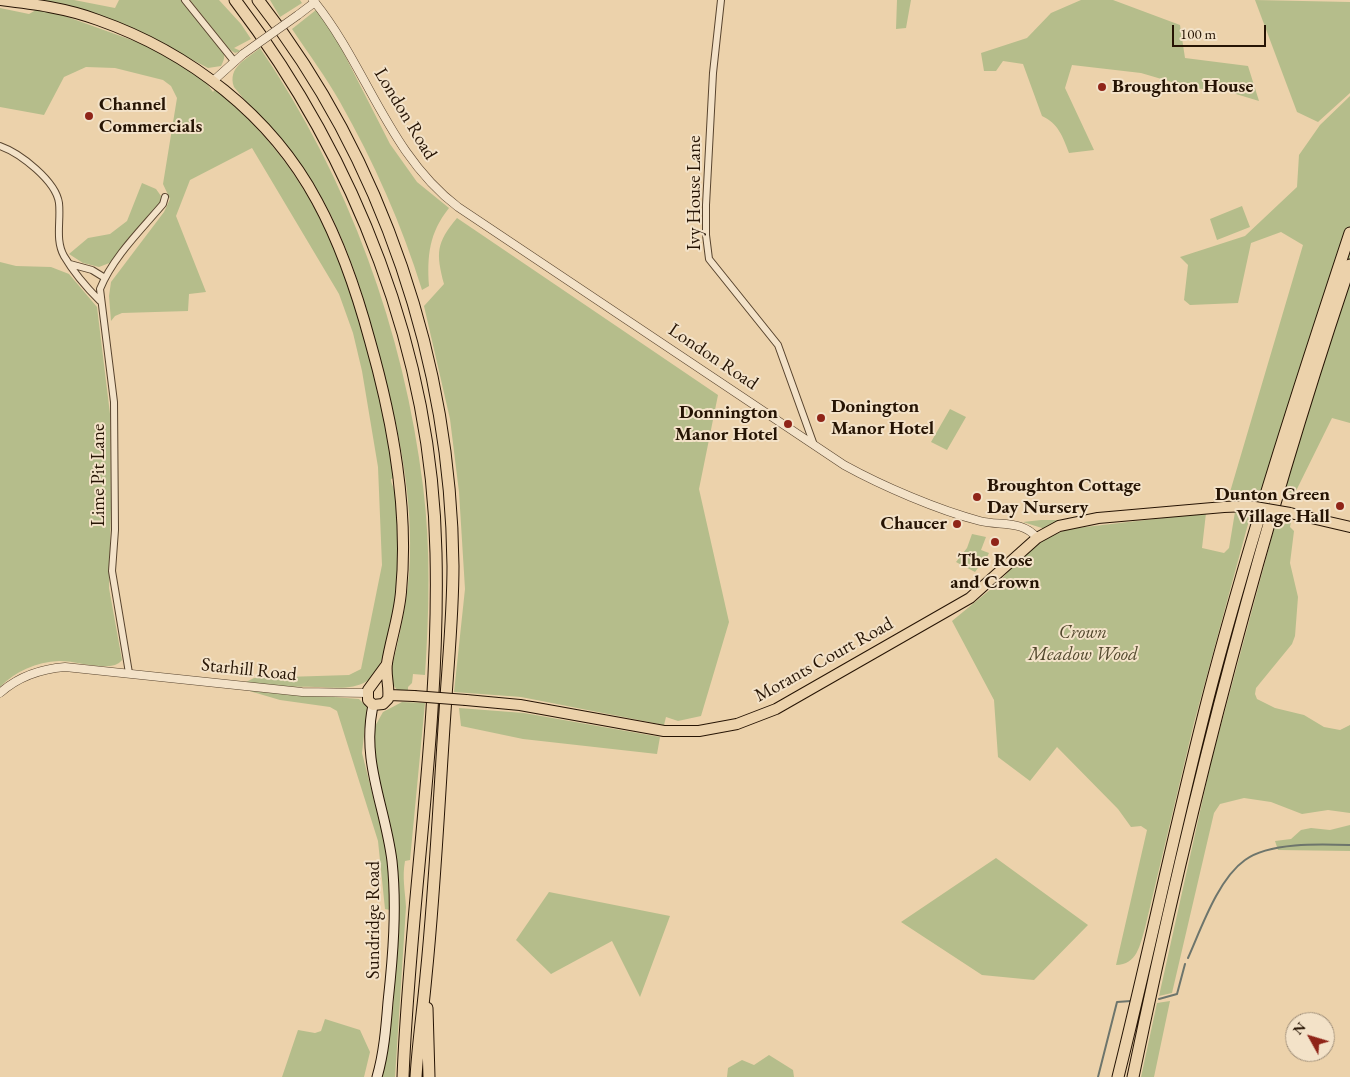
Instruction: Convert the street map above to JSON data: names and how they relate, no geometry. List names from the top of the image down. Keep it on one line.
{"streets":{"main road":["Morants Court Road","Sundridge Road"],"street":["London Road","Ivy House Lane","Lime Pit Lane","Starhill Road"]},"crossings":[["London Road","Ivy House Lane"],["London Road","Morants Court Road"],["Lime Pit Lane","Starhill Road"],["Morants Court Road","Starhill Road"],["Morants Court Road","Sundridge Road"],["Starhill Road","Sundridge Road"]],"parks":["Crown Meadow Wood"],"places":["Broughton House","Channel Commercials","Donington Manor Hotel","Donnington Manor Hotel","Broughton Cottage Day Nursery","Dunton Green Village Hall","Chaucer","The Rose and Crown"],"scale_bar":"100 m","north":"top left"}
